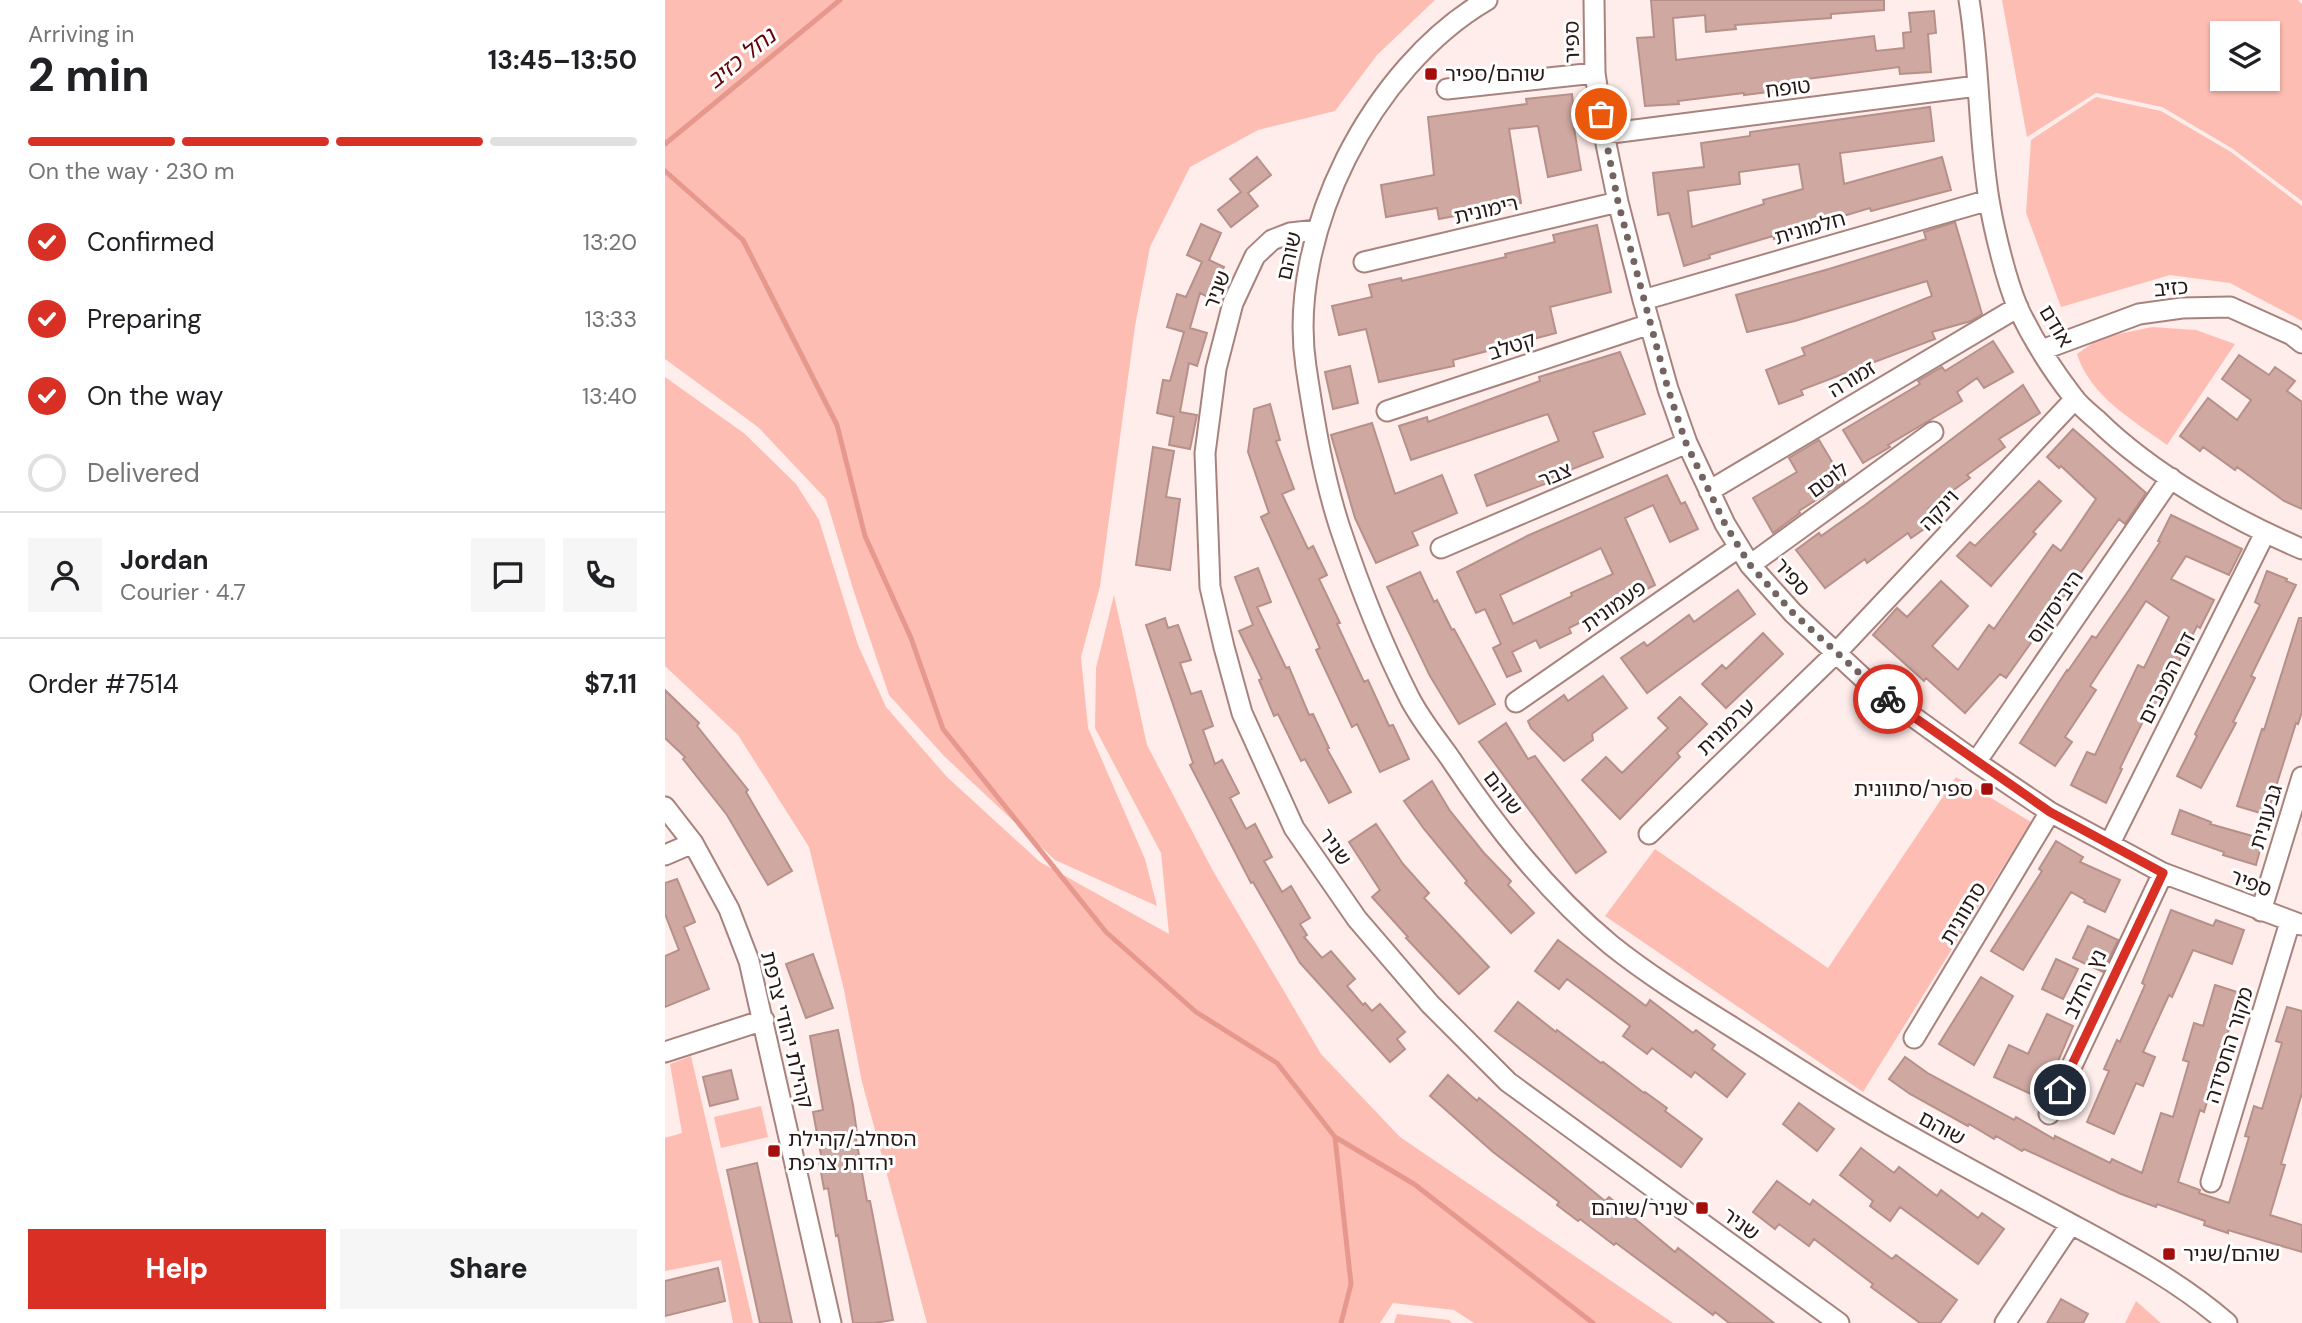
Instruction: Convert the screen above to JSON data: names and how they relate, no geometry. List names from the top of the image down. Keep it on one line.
{"streets":{"street":["ספיר","טופח","רימונית","חלמונית","שוהם","כזיב","שניר","אודם","קטלב","זמורה","צבר","לוטם","וינקה","פעמונית","היביסקוס","דם המכבים","ערמונית","גבעונית","סתוונית","נץ החלב","קהילת יהודי צרפת","מקור החסידה"]},"crossings":[["ספיר","טופח"],["ספיר","רימונית"],["ספיר","חלמונית"],["ספיר","קטלב"],["ספיר","זמורה"],["ספיר","צבר"],["ספיר","לוטם"],["ספיר","וינקה"],["ספיר","פעמונית"],["ספיר","היביסקוס"],["ספיר","דם המכבים"],["ספיר","ערמונית"],["ספיר","גבעונית"],["ספיר","סתוונית"],["ספיר","נץ החלב"],["ספיר","מקור החסידה"],["טופח","אודם"],["חלמונית","אודם"],["שוהם","שניר"],["כזיב","אודם"],["אודם","זמורה"],["אודם","וינקה"],["אודם","היביסקוס"],["אודם","דם המכבים"],["וינקה","ערמונית"]],"water":["נחל כזיב"],"places":{"transit":["שוהם/ספיר","ספיר/סתוונית","הסחלב/קהילת יהדות צרפת","שניר/שוהם","שוהם/שניר"]},"page":{"heading":["2 min","Arriving in","13:45–13:50"],"panel":["Jordan","Courier · 4.7","Order #7514","$7.11"],"bar":"On the way · 230 m","list":[["Confirmed","13:20"],["Preparing","13:33"],["On the way","13:40"],"Delivered"],"buttons":["Help","Share"]}}
